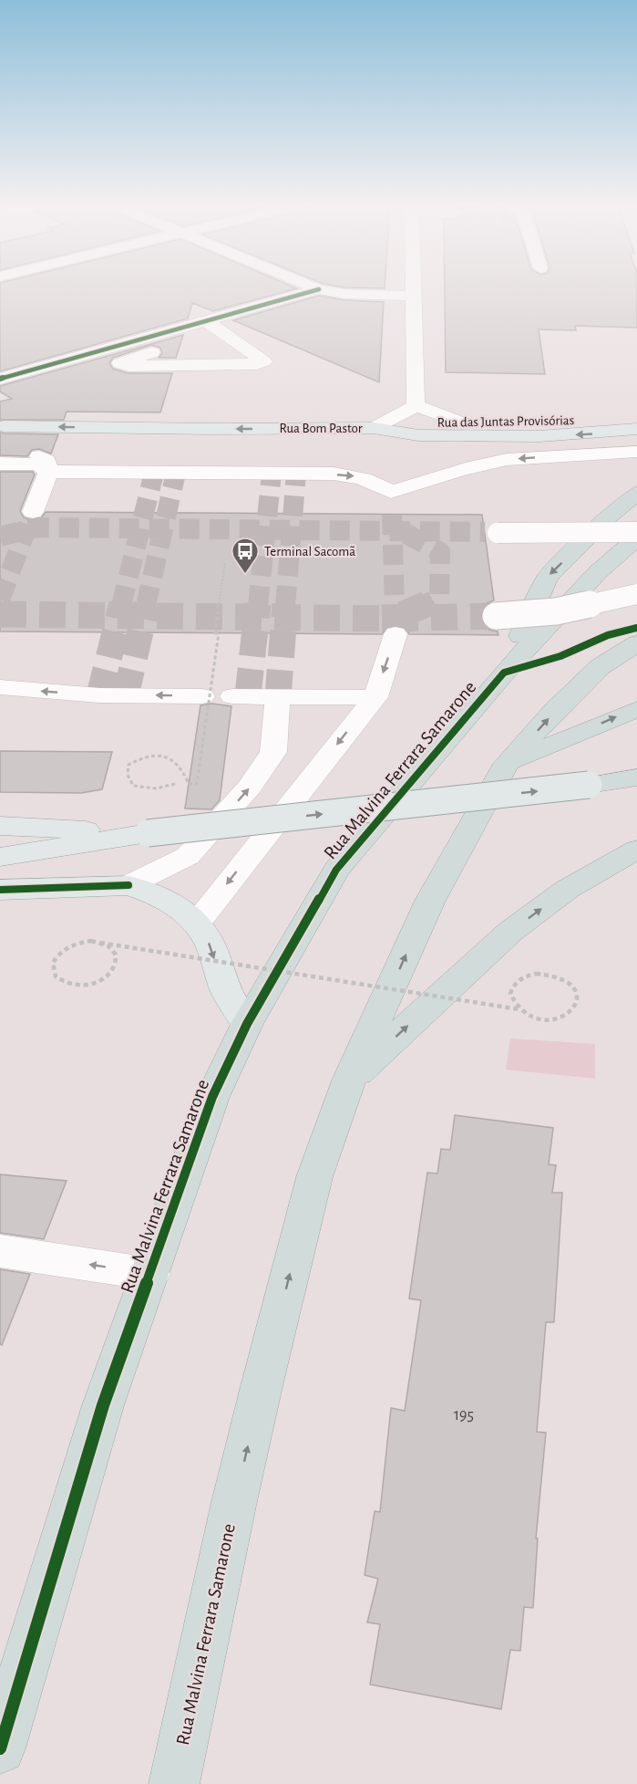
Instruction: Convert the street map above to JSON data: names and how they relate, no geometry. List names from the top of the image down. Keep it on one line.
{"streets":{"highway":["Rua Malvina Ferrara Samarone"],"main road":["Rua das Juntas Provisórias","Rua Bom Pastor"]},"crossings":[["Rua das Juntas Provisórias","Rua Bom Pastor"]],"one_way":["Rua Bom Pastor"],"places":{"bus stop":["Terminal Sacomã"]},"house_numbers":["195"]}
